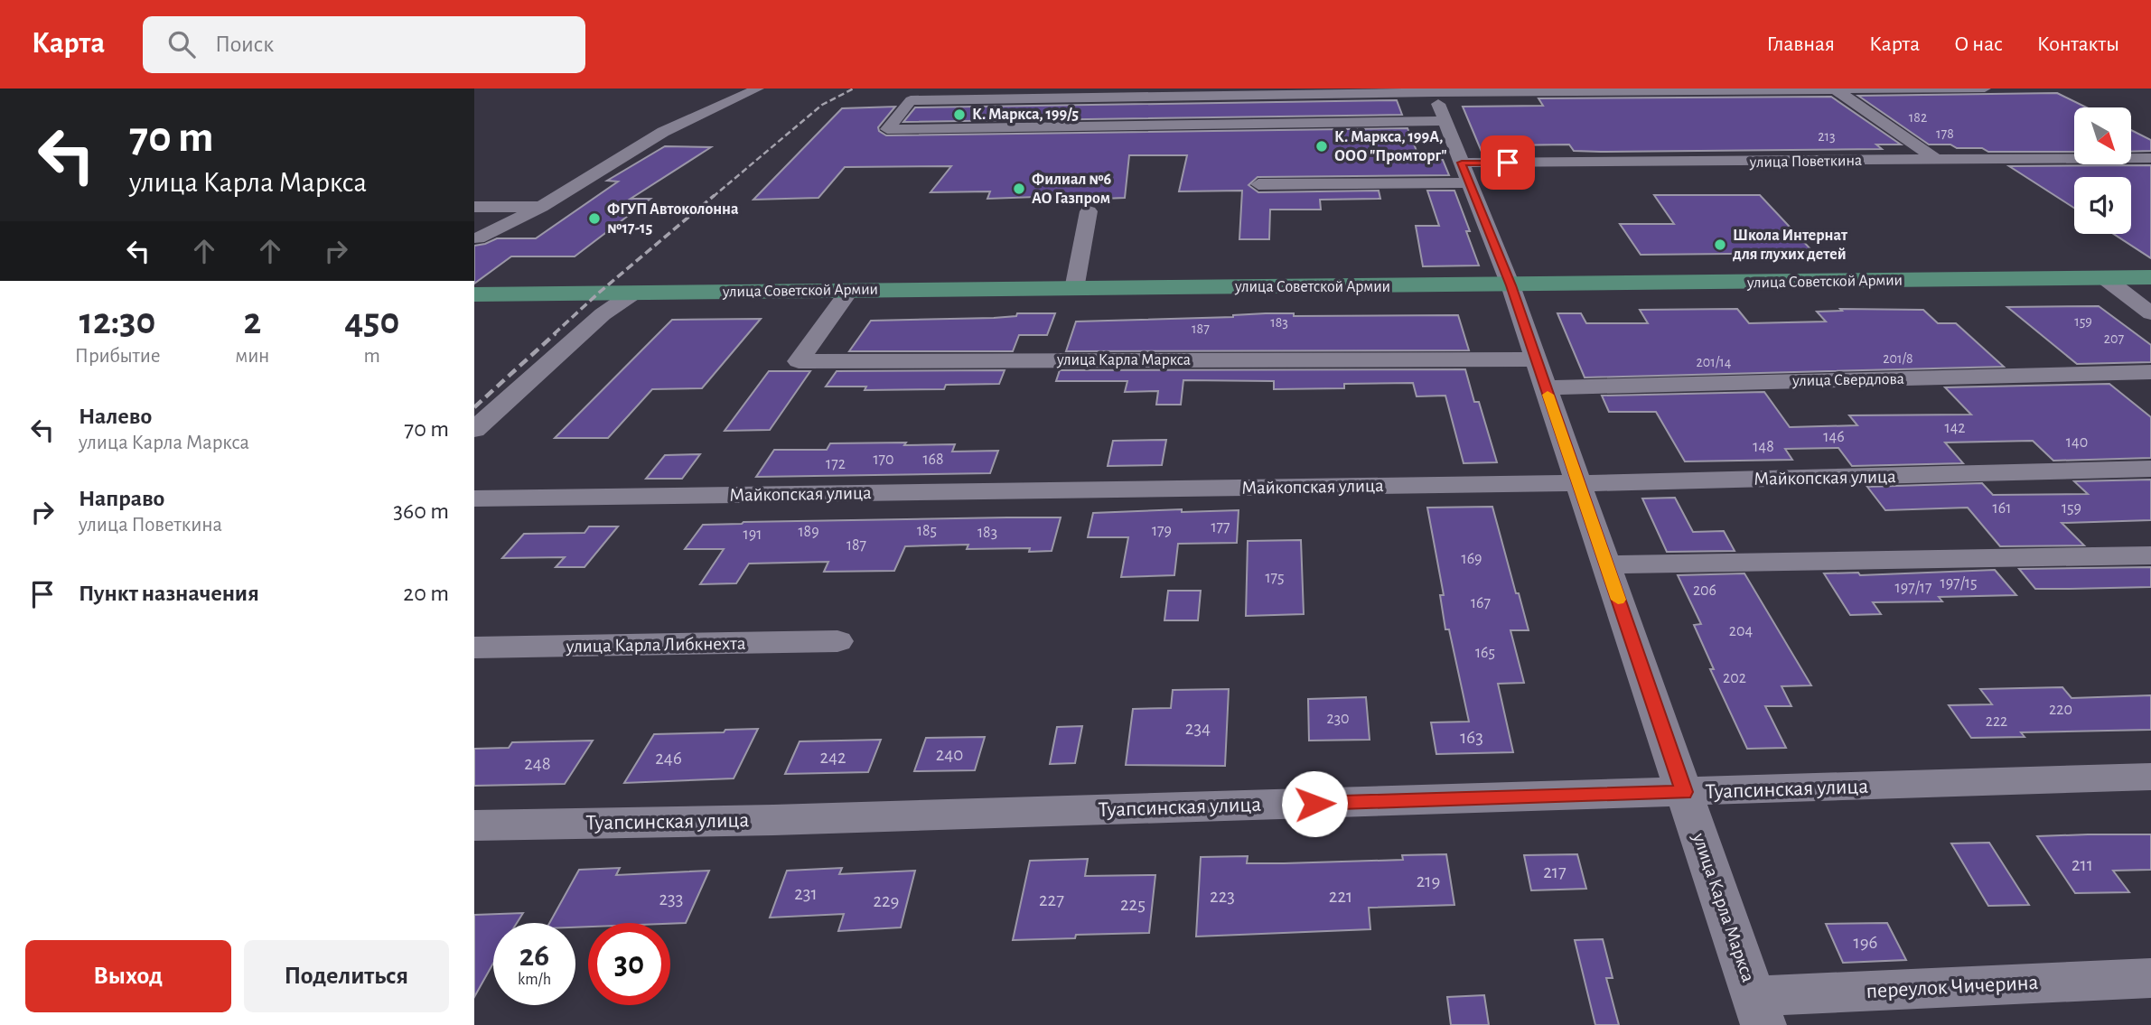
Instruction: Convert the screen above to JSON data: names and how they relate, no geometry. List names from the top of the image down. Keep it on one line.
{"streets":{"main road":["улица Советской Армии"],"street":["улица Поветкина","улица Карла Маркса","улица Свердлова","Майкопская улица","улица Карла Либкнехта","Туапсинская улица","переулок Чичерина"]},"crossings":[["улица Поветкина","улица Карла Маркса"],["улица Советской Армии","улица Карла Маркса"],["улица Карла Маркса","улица Свердлова"],["улица Карла Маркса","Майкопская улица"],["улица Карла Маркса","Туапсинская улица"],["улица Карла Маркса","переулок Чичерина"]],"places":["К. Маркса, 199/5","К. Маркса, 199А, ООО \"Промторг\"","Филиал №6 АО Газпром","ФГУП Автоколонна №17-15","Школа Интернат для глухих детей"],"house_numbers":["182","178","213","159","183","187","207","201/8","201/14","142","146","140","148","170","168","172","161","159","177","185","179","189","183","191","187","169","175","197/15","197/17","206","167","204","165","202","220","230","222","234","163","240","242","246","248","211","217","219","231","223","221","233","227","229","225","196"],"north":"bottom right","page":{"header":"Карта","search":"Поиск","nav":["Главная","Карта","О нас","Контакты"],"turn":["70 m","улица Карла Маркса"],"eta":["12:30","Прибытие","2","мин","450","m"],"list":[{"name":"Налево","note":"улица Карла Маркса","value":"70 m"},{"name":"Направо","note":"улица Поветкина","value":"360 m"},{"name":"Пункт назначения","value":"20 m"}],"speed":"26 km/h","limit":"30","buttons":["Выход","Поделиться"]}}
